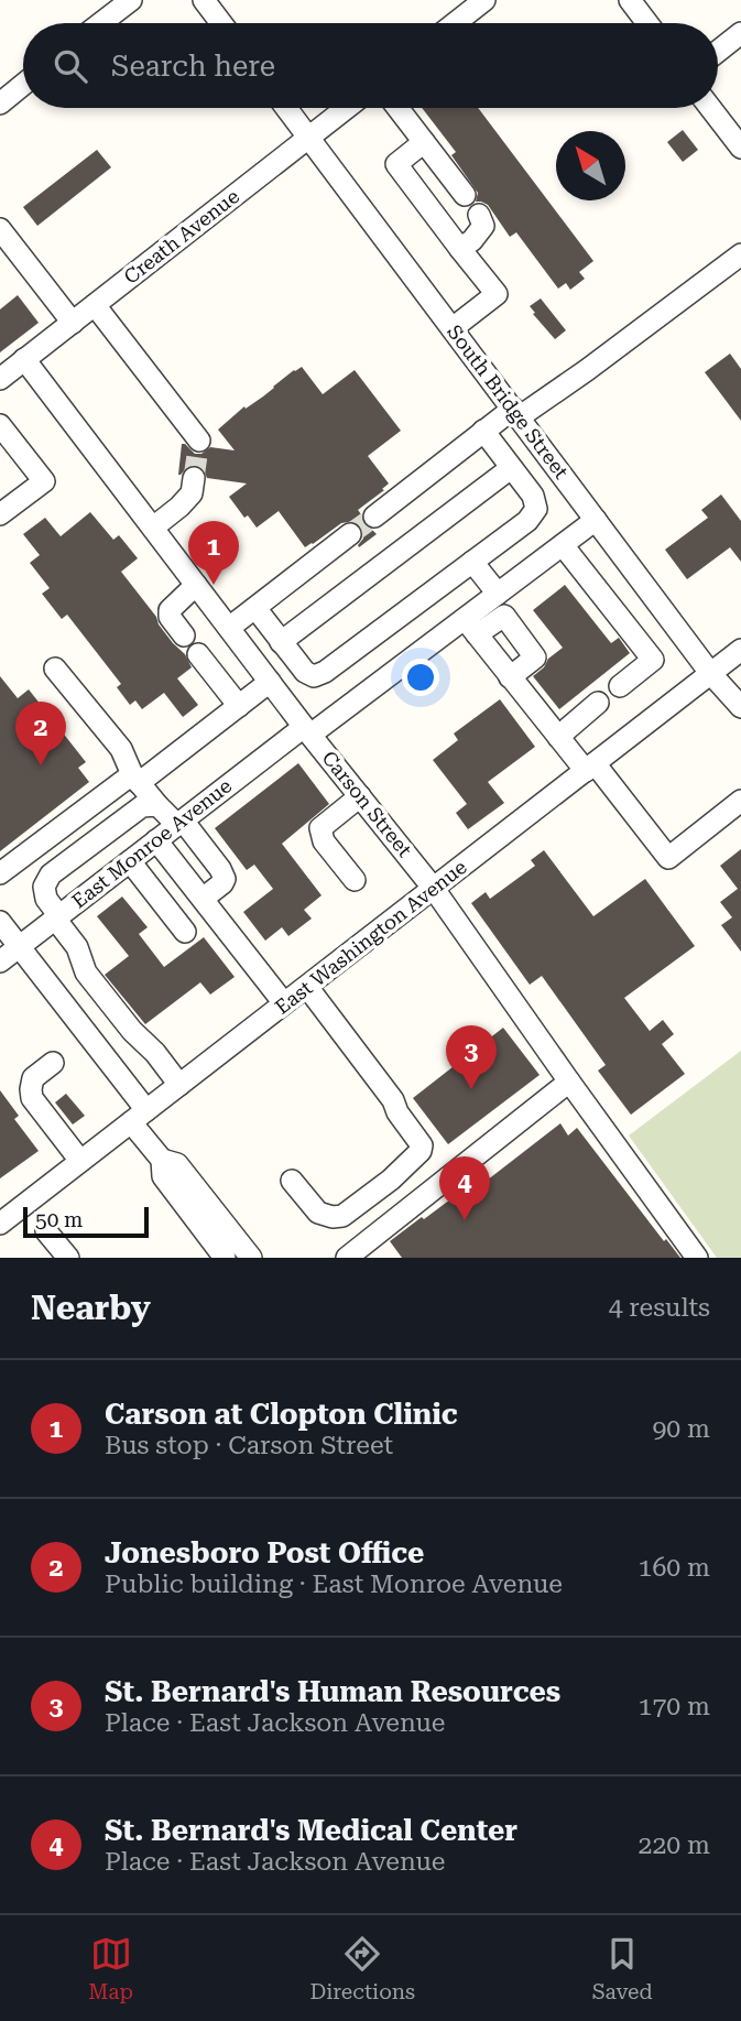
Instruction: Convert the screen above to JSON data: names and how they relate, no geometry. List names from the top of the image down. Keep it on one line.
{"streets":{"street":["Creath Avenue","South Bridge Street","Carson Street","East Monroe Avenue","East Washington Avenue"]},"crossings":[["Creath Avenue","South Bridge Street"],["Creath Avenue","Carson Street"],["South Bridge Street","East Monroe Avenue"],["South Bridge Street","East Washington Avenue"],["Carson Street","East Monroe Avenue"],["Carson Street","East Washington Avenue"]],"scale_bar":"50 m","north":"top left","page":{"search":"Search here","pins":["1","2","3","4"],"scale":"50 m","heading":["Nearby","4 results"],"list":[{"mark":"1","name":"Carson at Clopton Clinic","note":"Bus stop · Carson Street","value":"90 m"},{"mark":"2","name":"Jonesboro Post Office","note":"Public building · East Monroe Avenue","value":"160 m"},{"mark":"3","name":"St. Bernard's Human Resources","note":"Place · East Jackson Avenue","value":"170 m"},{"mark":"4","name":"St. Bernard's Medical Center","note":"Place · East Jackson Avenue","value":"220 m"}],"nav":["Map","Directions","Saved"]}}
